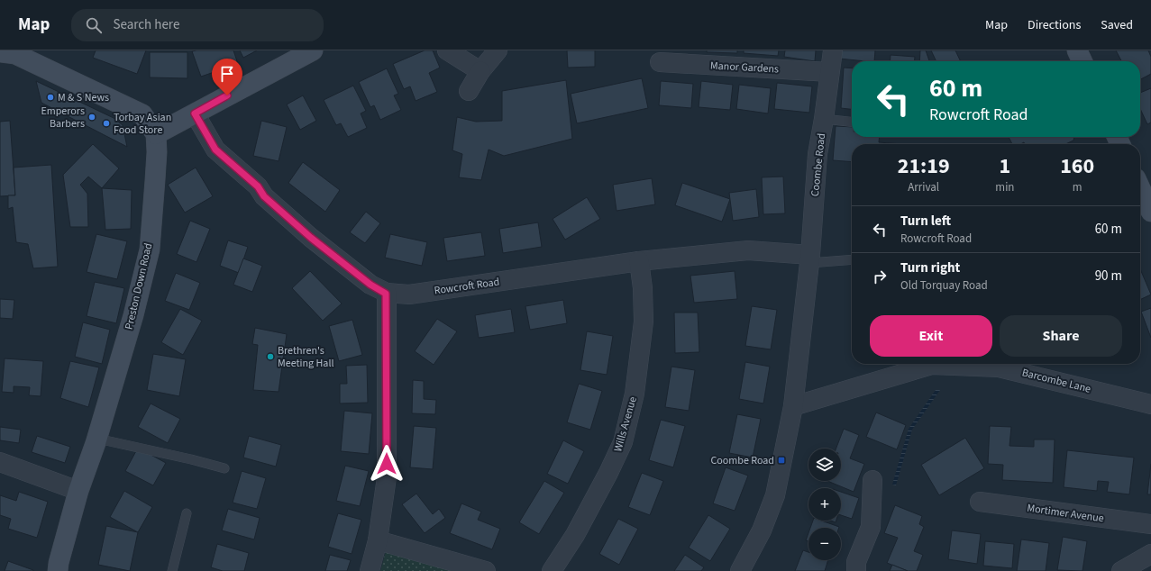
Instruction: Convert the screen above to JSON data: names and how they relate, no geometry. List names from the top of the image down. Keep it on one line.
{"streets":{"street":["Manor Gardens","Coombe Road","Preston Down Road","Rowcroft Road","Barcombe Lane","Wills Avenue","Mortimer Avenue"]},"crossings":[["Manor Gardens","Coombe Road"],["Coombe Road","Rowcroft Road"],["Coombe Road","Barcombe Lane"],["Rowcroft Road","Wills Avenue"]],"places":{"other":["M & S News","Emperors Barbers","Torbay Asian Food Store","Brethren's Meeting Hall"],"transit":["Coombe Road"]},"page":{"header":"Map","search":"Search here","nav":["Map","Directions","Saved"],"turn":["60 m","Rowcroft Road"],"eta":["21:19","Arrival","1","min","160","m"],"list":[{"name":"Turn left","note":"Rowcroft Road","value":"60 m"},{"name":"Turn right","note":"Old Torquay Road","value":"90 m"}],"buttons":["Exit","Share"],"map_buttons":["+","−"]}}
